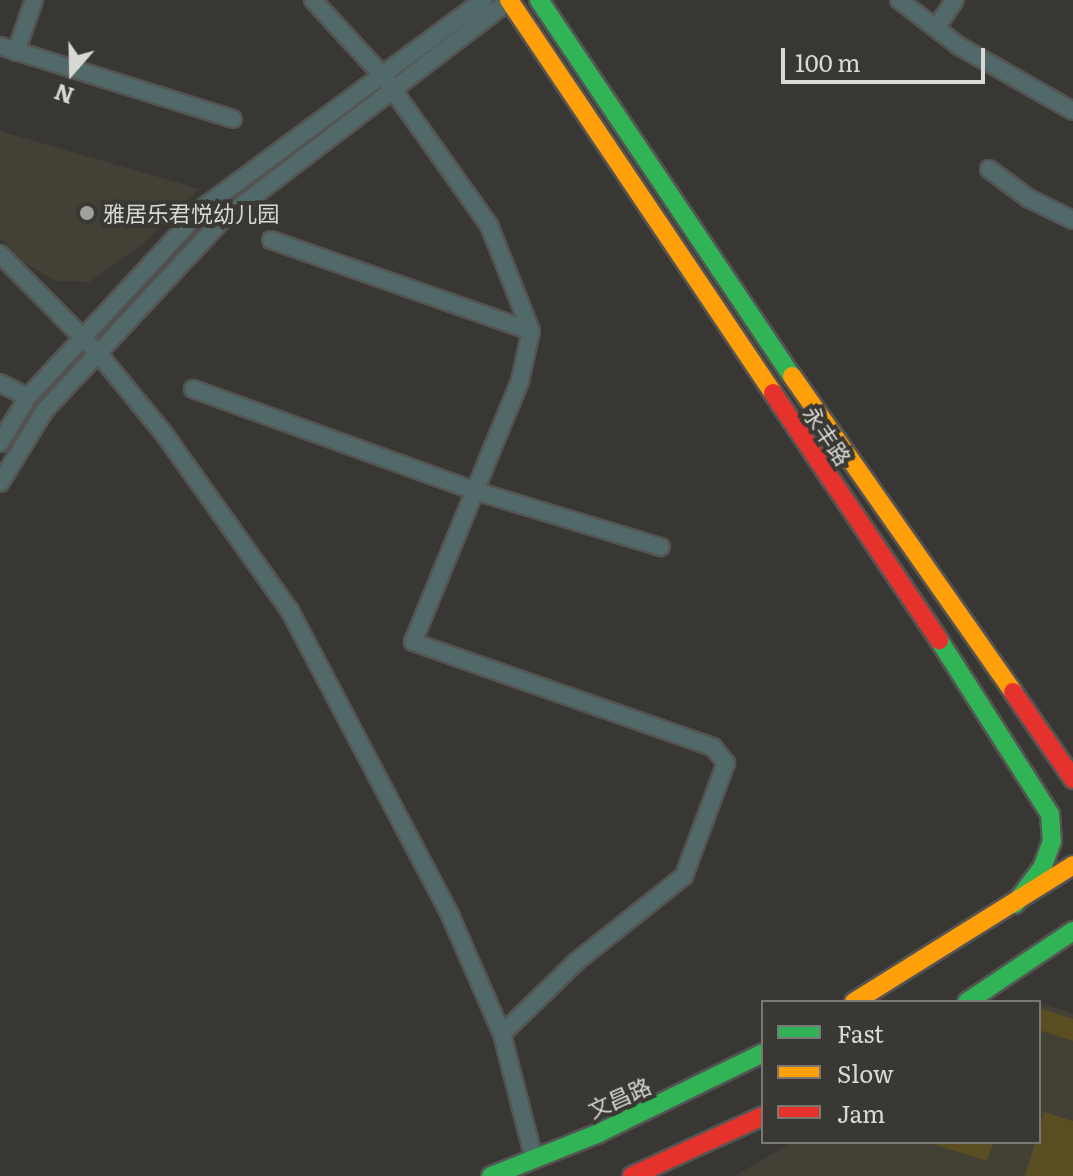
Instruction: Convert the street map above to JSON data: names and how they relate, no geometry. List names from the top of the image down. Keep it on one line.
{"streets":{"street":["永丰路","文昌路"]},"places":["雅居乐君悦幼儿园"],"legend":["Fast","Slow","Jam"],"scale_bar":"100 m","north":"bottom"}
